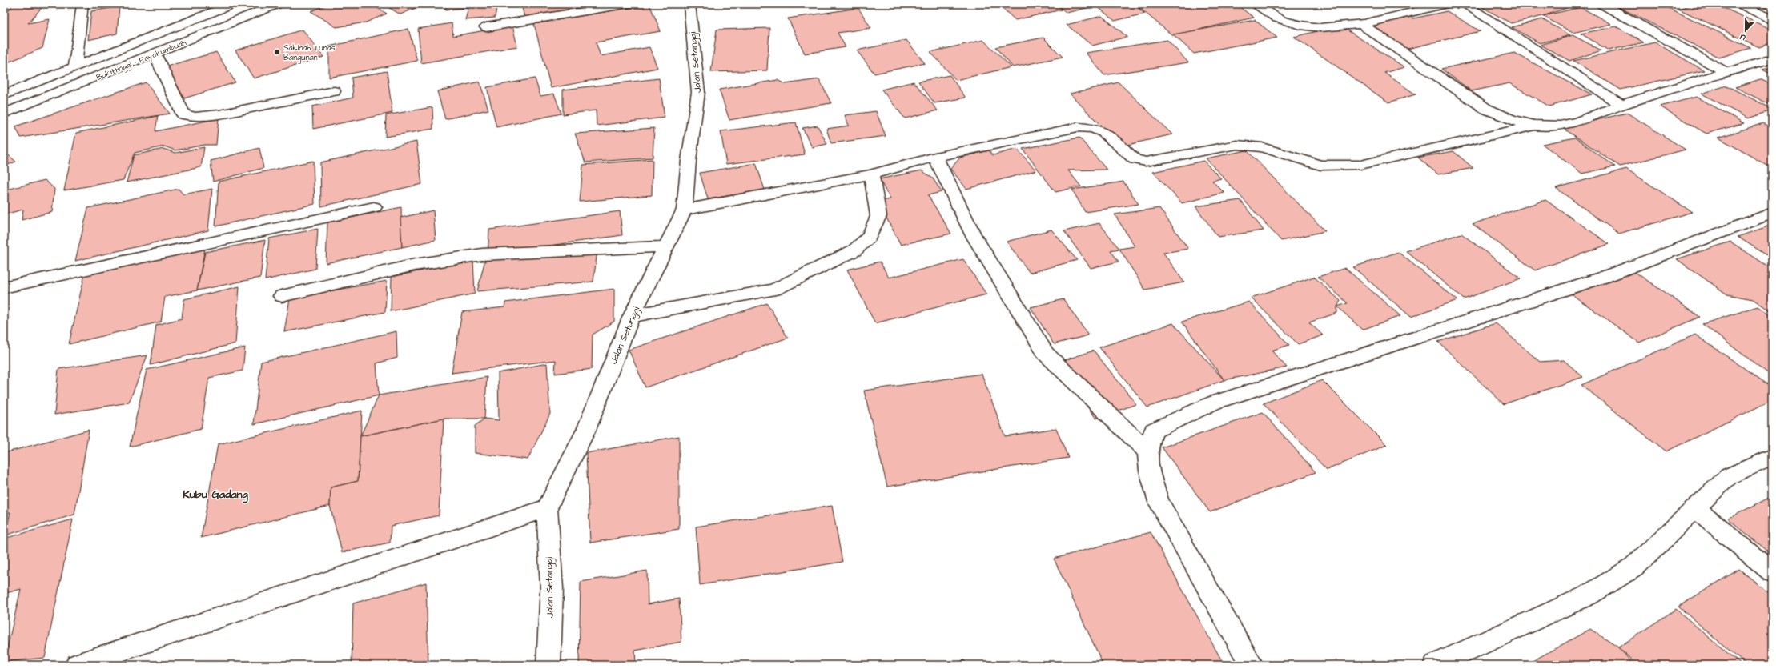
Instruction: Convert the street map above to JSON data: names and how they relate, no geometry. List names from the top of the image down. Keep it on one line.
{"streets":{"main road":["Bukittinggi - Payokumbuah","Jalan Setanggi"]},"districts":["Kubu Gadang"],"places":["Sakinah Tunas Bangunan"],"north":"bottom"}
